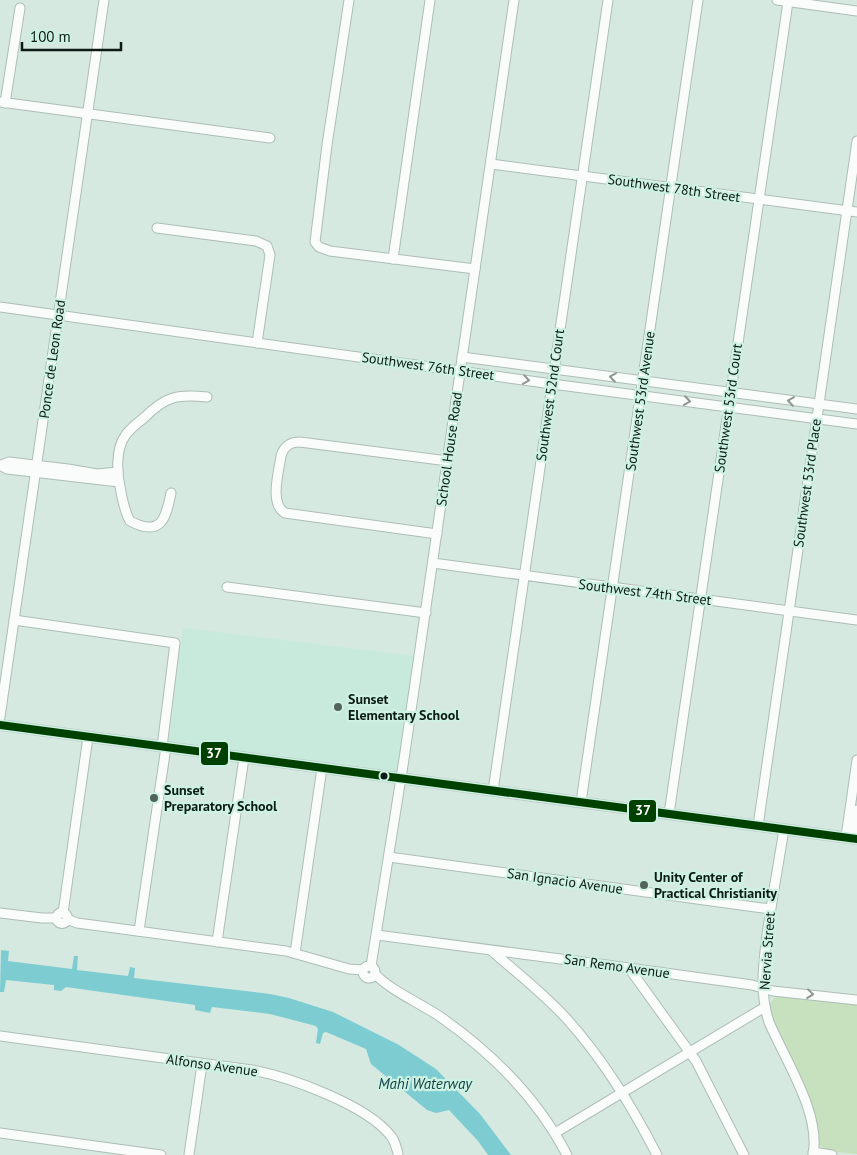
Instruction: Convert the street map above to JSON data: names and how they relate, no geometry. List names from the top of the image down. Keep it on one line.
{"streets":{"street":["Southwest 78th Street","Ponce de Leon Road","Southwest 76th Street","Southwest 52nd Court","Southwest 53rd Avenue","Southwest 53rd Court","School House Road","Southwest 53rd Place","Southwest 74th Street","San Ignacio Avenue","Nervia Street","San Remo Avenue","Alfonso Avenue"]},"crossings":[["Southwest 78th Street","Southwest 52nd Court"],["Southwest 78th Street","Southwest 53rd Avenue"],["Southwest 78th Street","Southwest 53rd Court"],["Southwest 78th Street","School House Road"],["Southwest 78th Street","Southwest 53rd Place"],["Ponce de Leon Road","Southwest 76th Street"],["Southwest 76th Street","Southwest 52nd Court"],["Southwest 76th Street","Southwest 53rd Avenue"],["Southwest 76th Street","Southwest 53rd Court"],["Southwest 76th Street","School House Road"],["Southwest 76th Street","Southwest 53rd Place"],["Southwest 52nd Court","Southwest 74th Street"],["Southwest 53rd Avenue","Southwest 74th Street"],["Southwest 53rd Court","Southwest 74th Street"],["School House Road","Southwest 74th Street"],["School House Road","San Ignacio Avenue"],["School House Road","San Remo Avenue"],["Southwest 53rd Place","Southwest 74th Street"],["San Ignacio Avenue","Nervia Street"],["Nervia Street","San Remo Avenue"]],"water":["Mahi Waterway"],"places":["Sunset Elementary School","Sunset Preparatory School","Unity Center of Practical Christianity"],"lines":["transit line 37"],"scale_bar":"100 m"}
